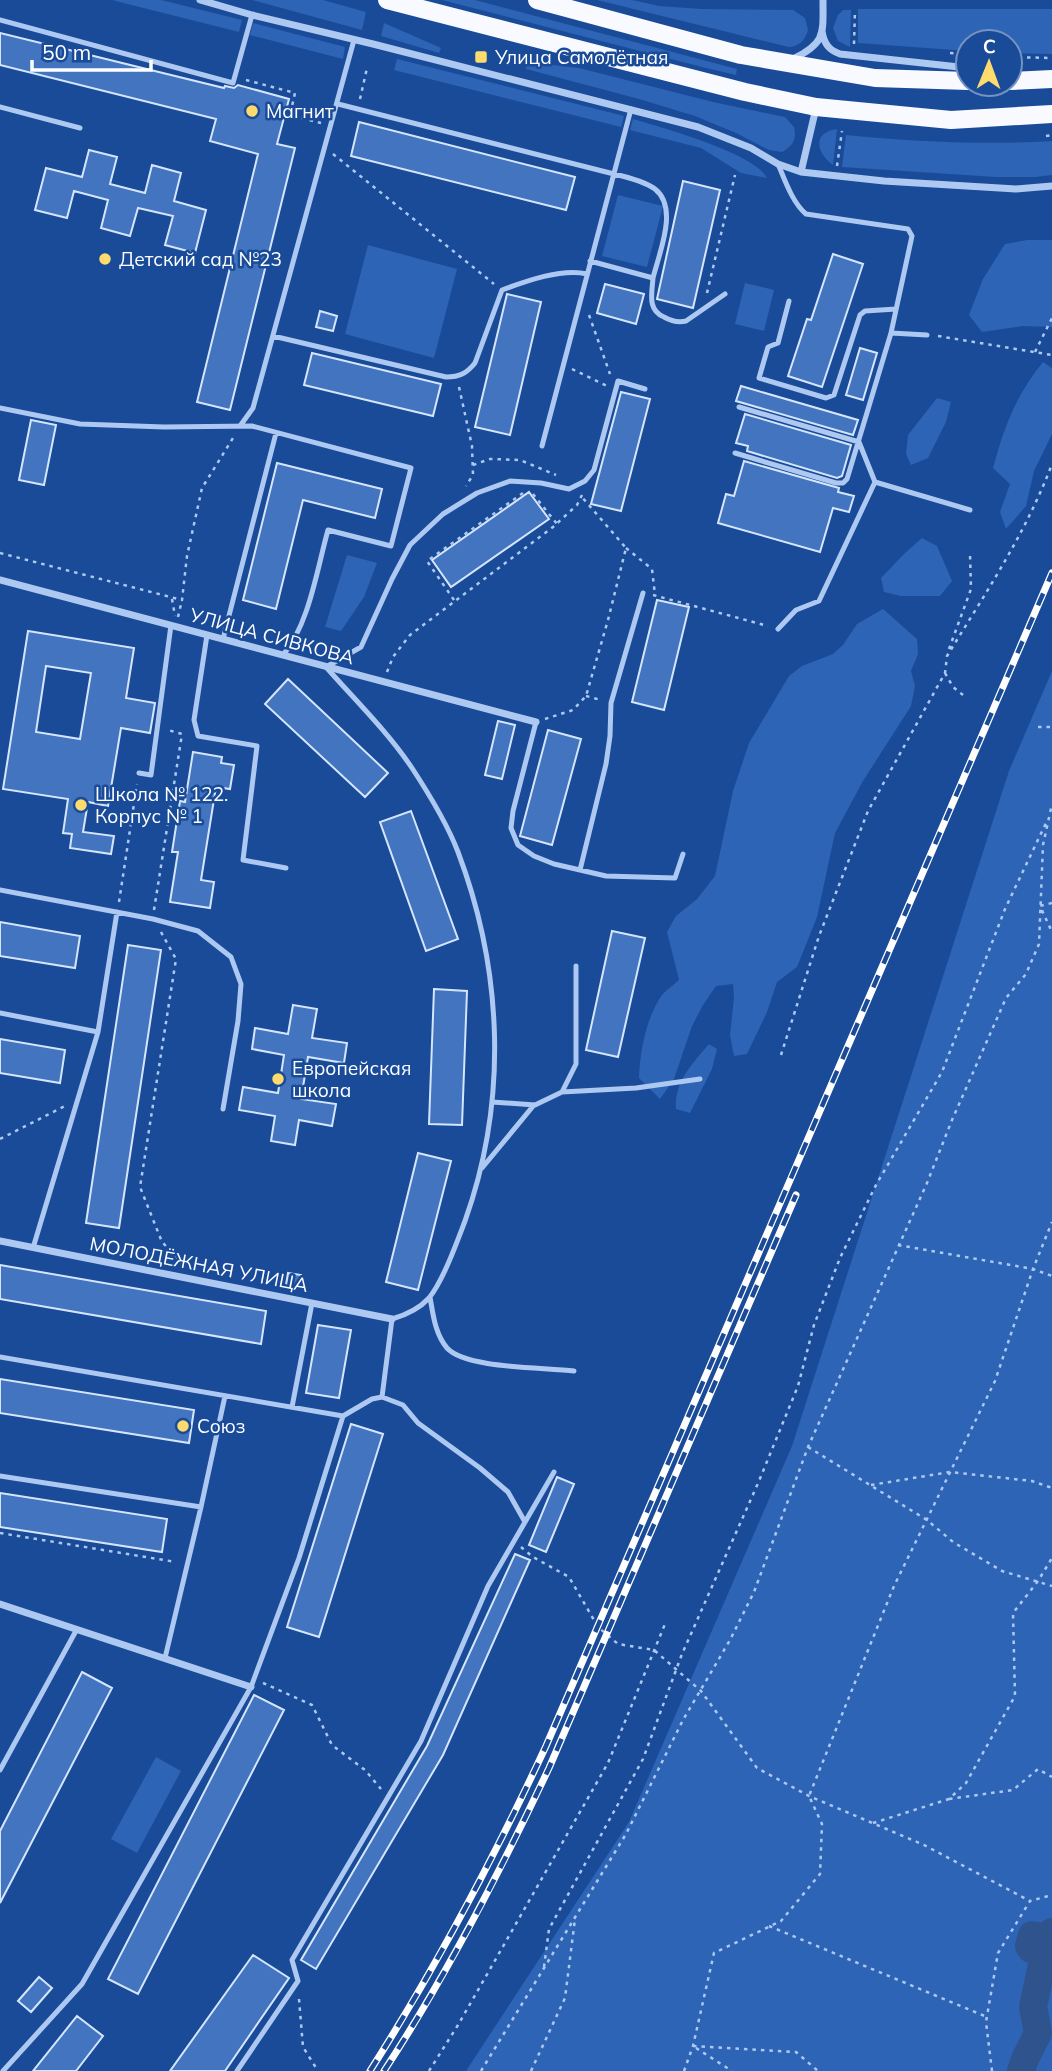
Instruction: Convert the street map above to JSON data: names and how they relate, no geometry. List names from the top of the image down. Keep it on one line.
{"streets":{"street":["УЛИЦА СИВКОВА","МОЛОДЁЖНАЯ УЛИЦА"]},"places":{"transit":["Улица Самолётная"],"other":["Магнит","Детский сад №23","Школа № 122. Корпус № 1","Европейская школа","Союз"]},"scale_bar":"50 m","north":"top"}
